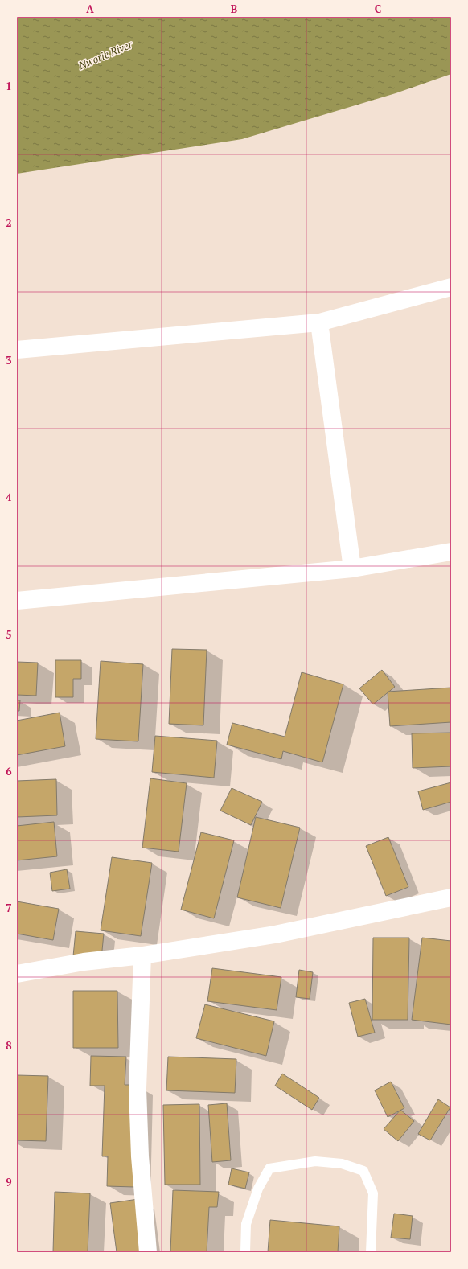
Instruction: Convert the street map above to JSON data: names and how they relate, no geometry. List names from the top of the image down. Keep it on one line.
{"water":["Nworie River"],"grid":{"columns":["A","B","C"],"rows":["1","2","3","4","5","6","7","8","9"]}}
